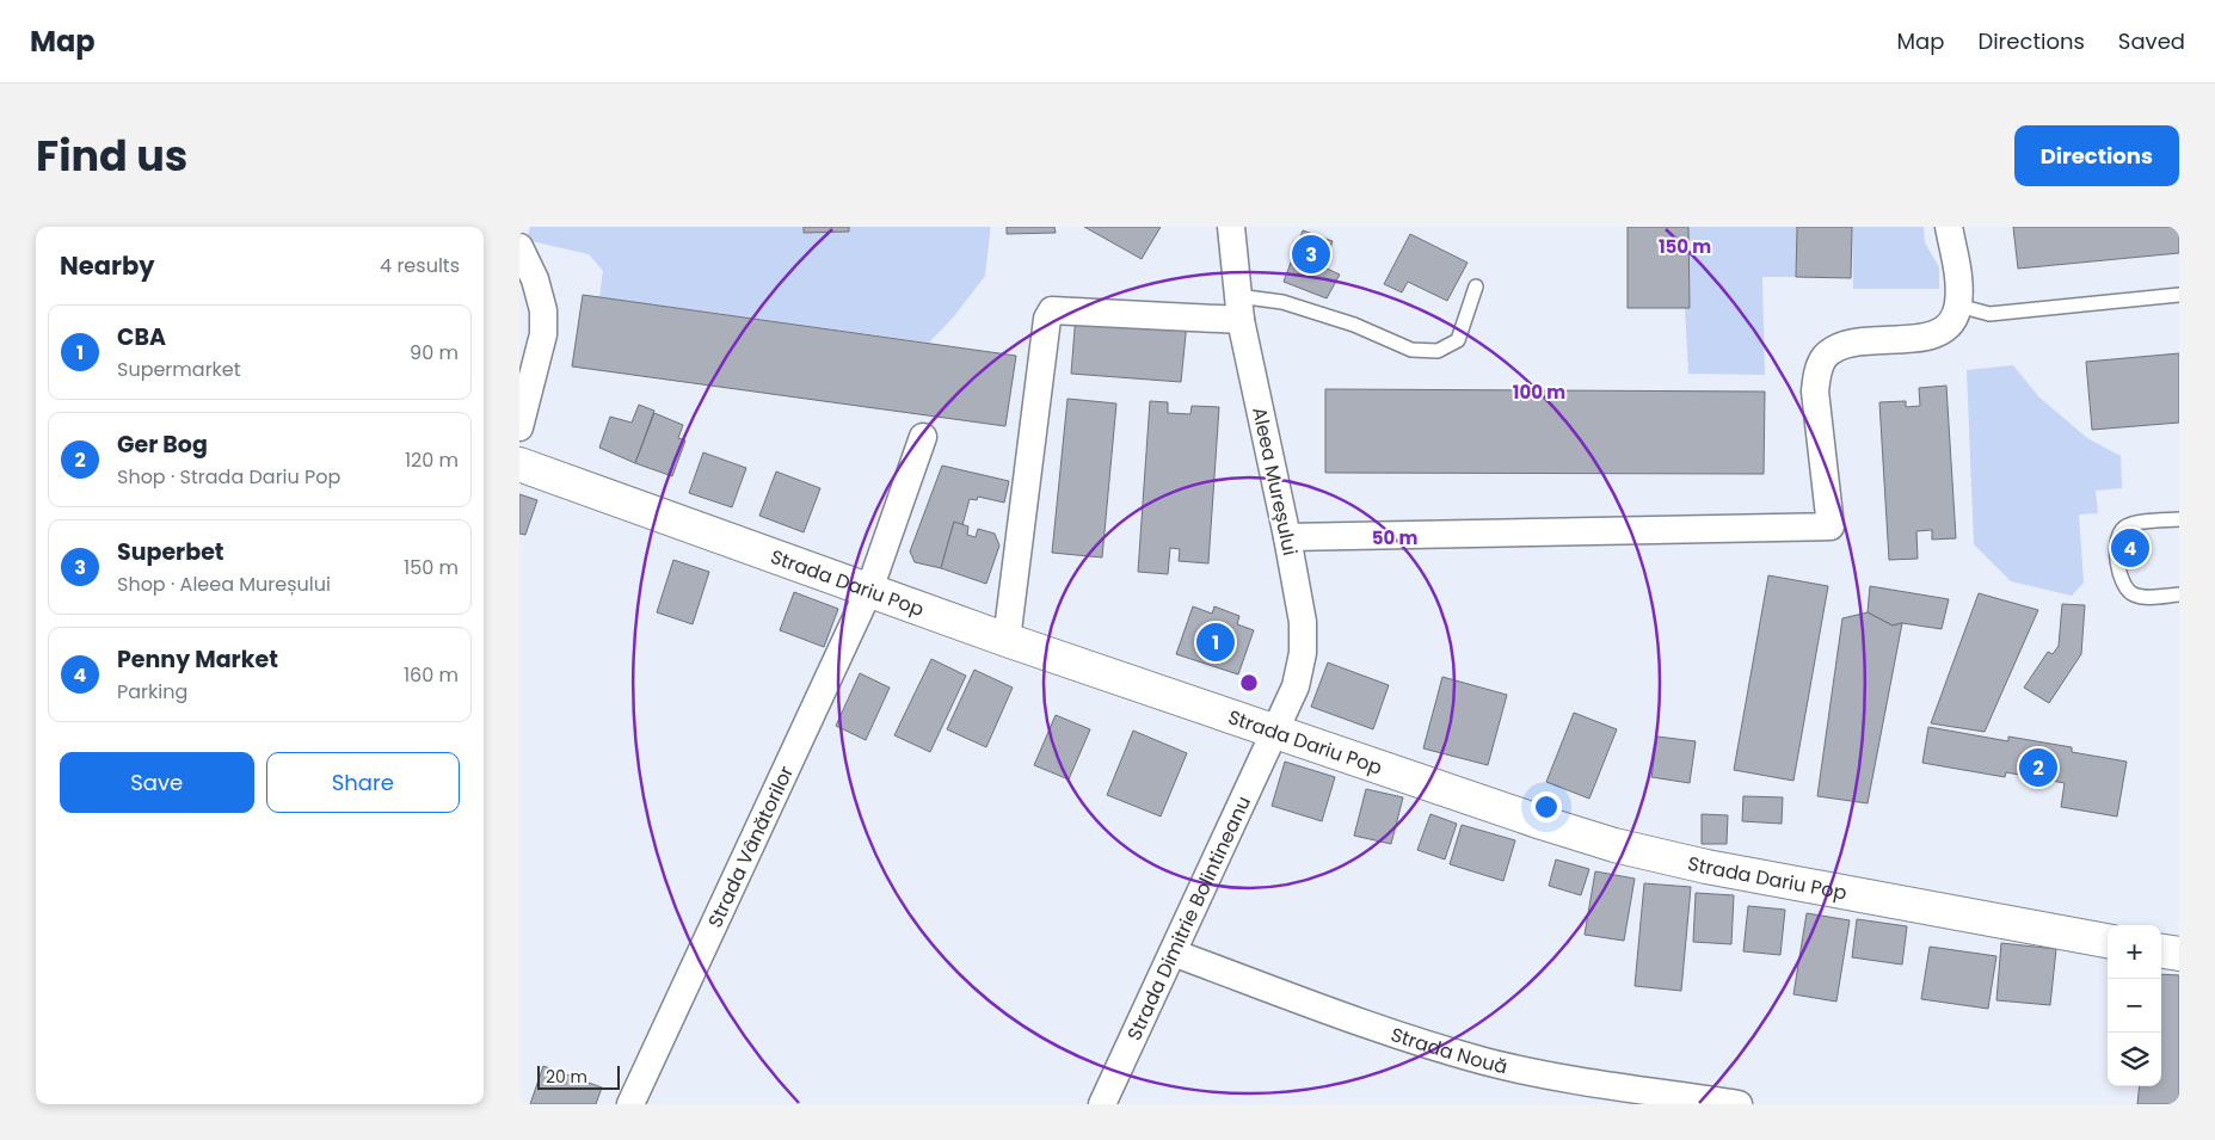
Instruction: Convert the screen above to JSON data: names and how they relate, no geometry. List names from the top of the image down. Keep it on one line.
{"streets":{"street":["Aleea Mureșului","Strada Dariu Pop","Strada Vânătorilor","Strada Dimitrie Bolintineanu","Strada Nouă"]},"crossings":[["Aleea Mureșului","Strada Dariu Pop"],["Aleea Mureșului","Strada Dimitrie Bolintineanu"],["Strada Dariu Pop","Strada Vânătorilor"],["Strada Dariu Pop","Strada Dimitrie Bolintineanu"],["Strada Dimitrie Bolintineanu","Strada Nouă"]],"scale_bar":"20 m","page":{"header":"Map","nav":["Map","Directions","Saved"],"title":"Find us","buttons":["Directions",["Save","Share"]],"heading":["Nearby","4 results"],"pins":["3","4","1","2"],"list":[{"mark":"1","name":"CBA","note":"Supermarket","value":"90 m"},{"mark":"2","name":"Ger Bog","note":"Shop · Strada Dariu Pop","value":"120 m"},{"mark":"3","name":"Superbet","note":"Shop · Aleea Mureșului","value":"150 m"},{"mark":"4","name":"Penny Market","note":"Parking","value":"160 m"}],"map_buttons":["+","−"],"scale":"20 m"},"rings":["150 m","100 m","50 m"]}
